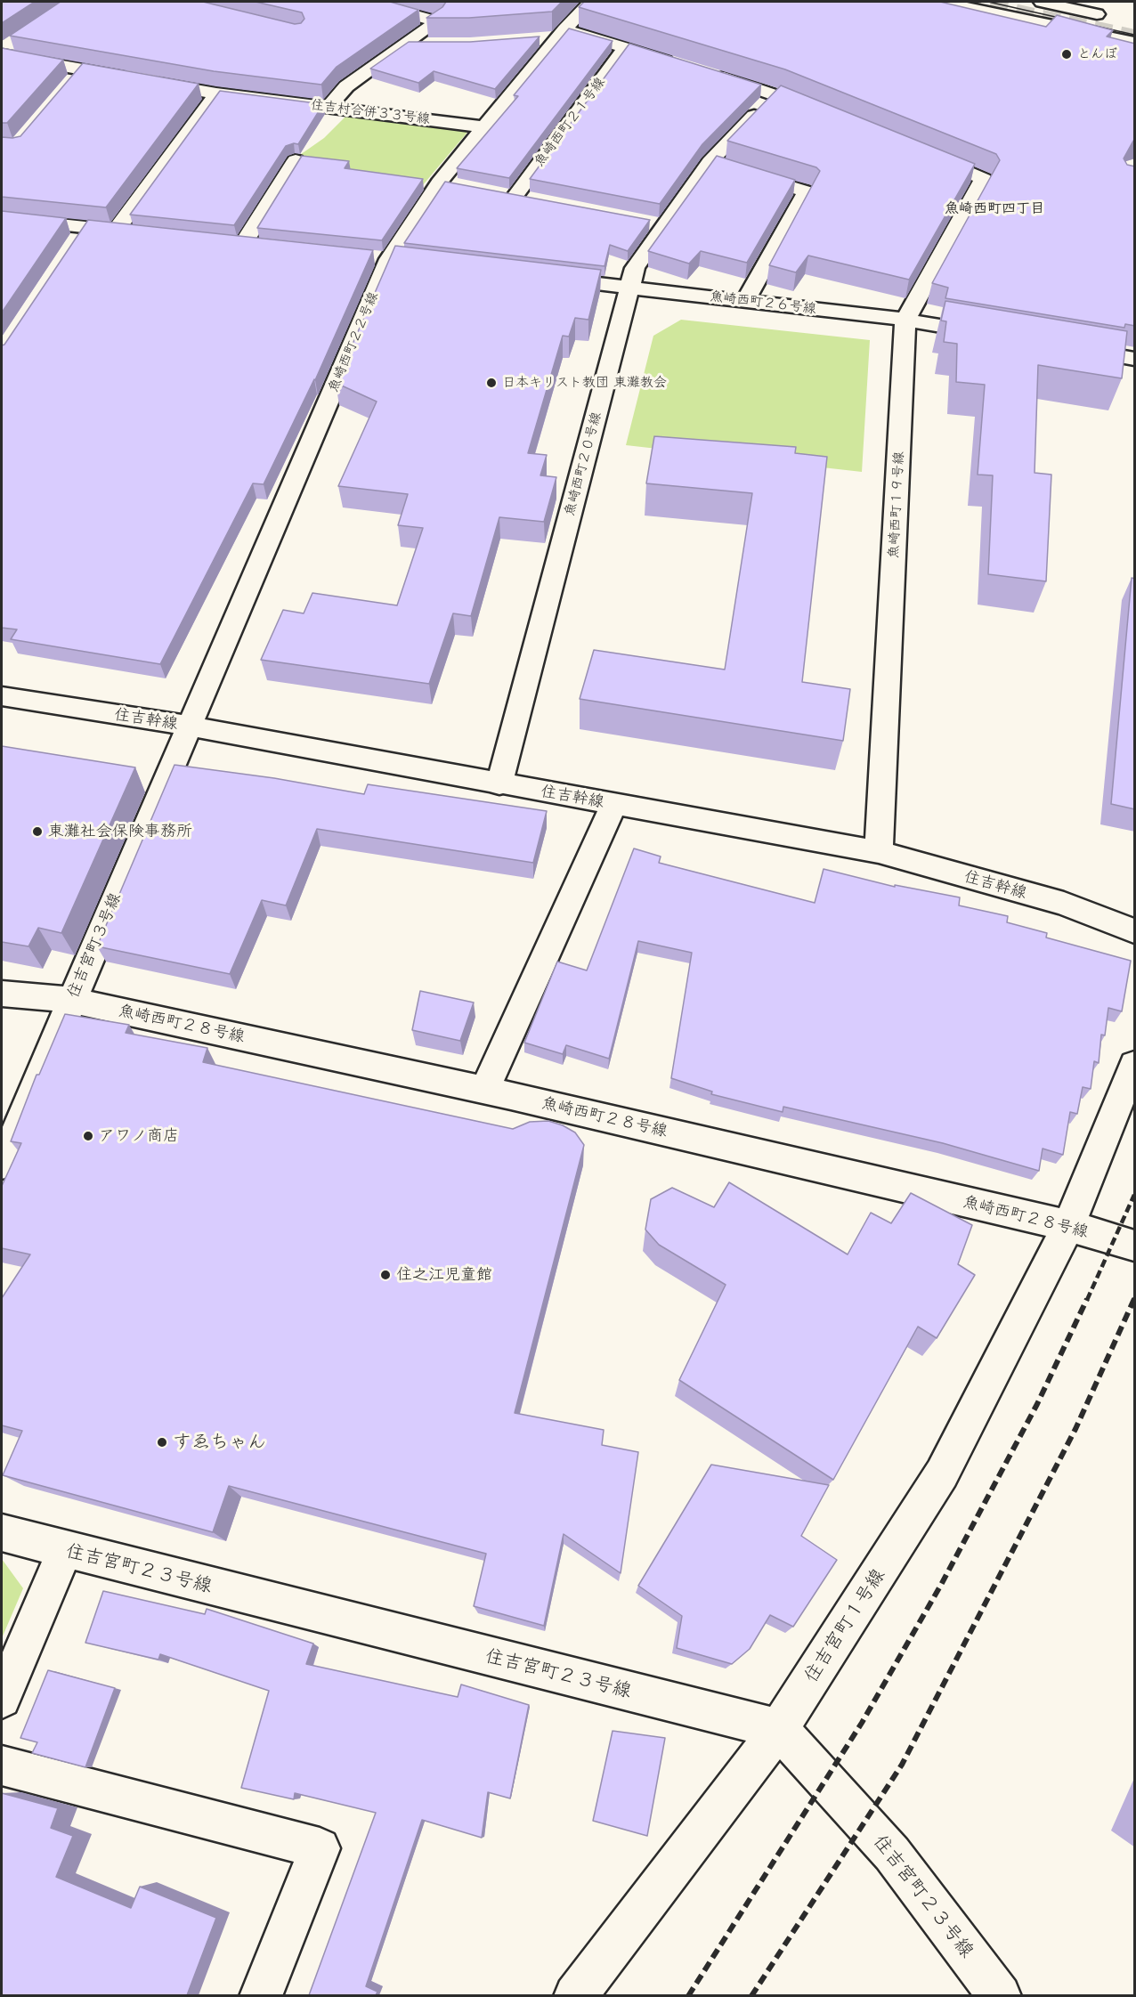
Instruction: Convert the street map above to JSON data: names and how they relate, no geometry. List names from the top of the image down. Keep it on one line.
{"streets":{"street":["住吉村合併３３号線","魚崎西町２１号線","魚崎西町２６号線","魚崎西町２２号線","魚崎西町２０号線","魚崎西町１９号線","住吉幹線","住吉宮町３号線","魚崎西町２８号線","住吉宮町２３号線","住吉宮町１号線"]},"crossings":[["住吉村合併３３号線","魚崎西町２２号線"],["魚崎西町２６号線","魚崎西町２０号線"],["魚崎西町２６号線","魚崎西町１９号線"],["魚崎西町２２号線","住吉幹線"],["魚崎西町２２号線","住吉宮町３号線"],["魚崎西町２０号線","住吉幹線"],["魚崎西町１９号線","住吉幹線"],["住吉幹線","住吉宮町３号線"],["住吉宮町３号線","魚崎西町２８号線"],["魚崎西町２８号線","住吉宮町１号線"],["住吉宮町２３号線","住吉宮町１号線"]],"districts":["魚崎西町四丁目"],"places":["とんぼ","日本キリスト教団 東灘教会","東灘社会保険事務所","アワノ商店","住之江児童館","すゑちゃん"]}
